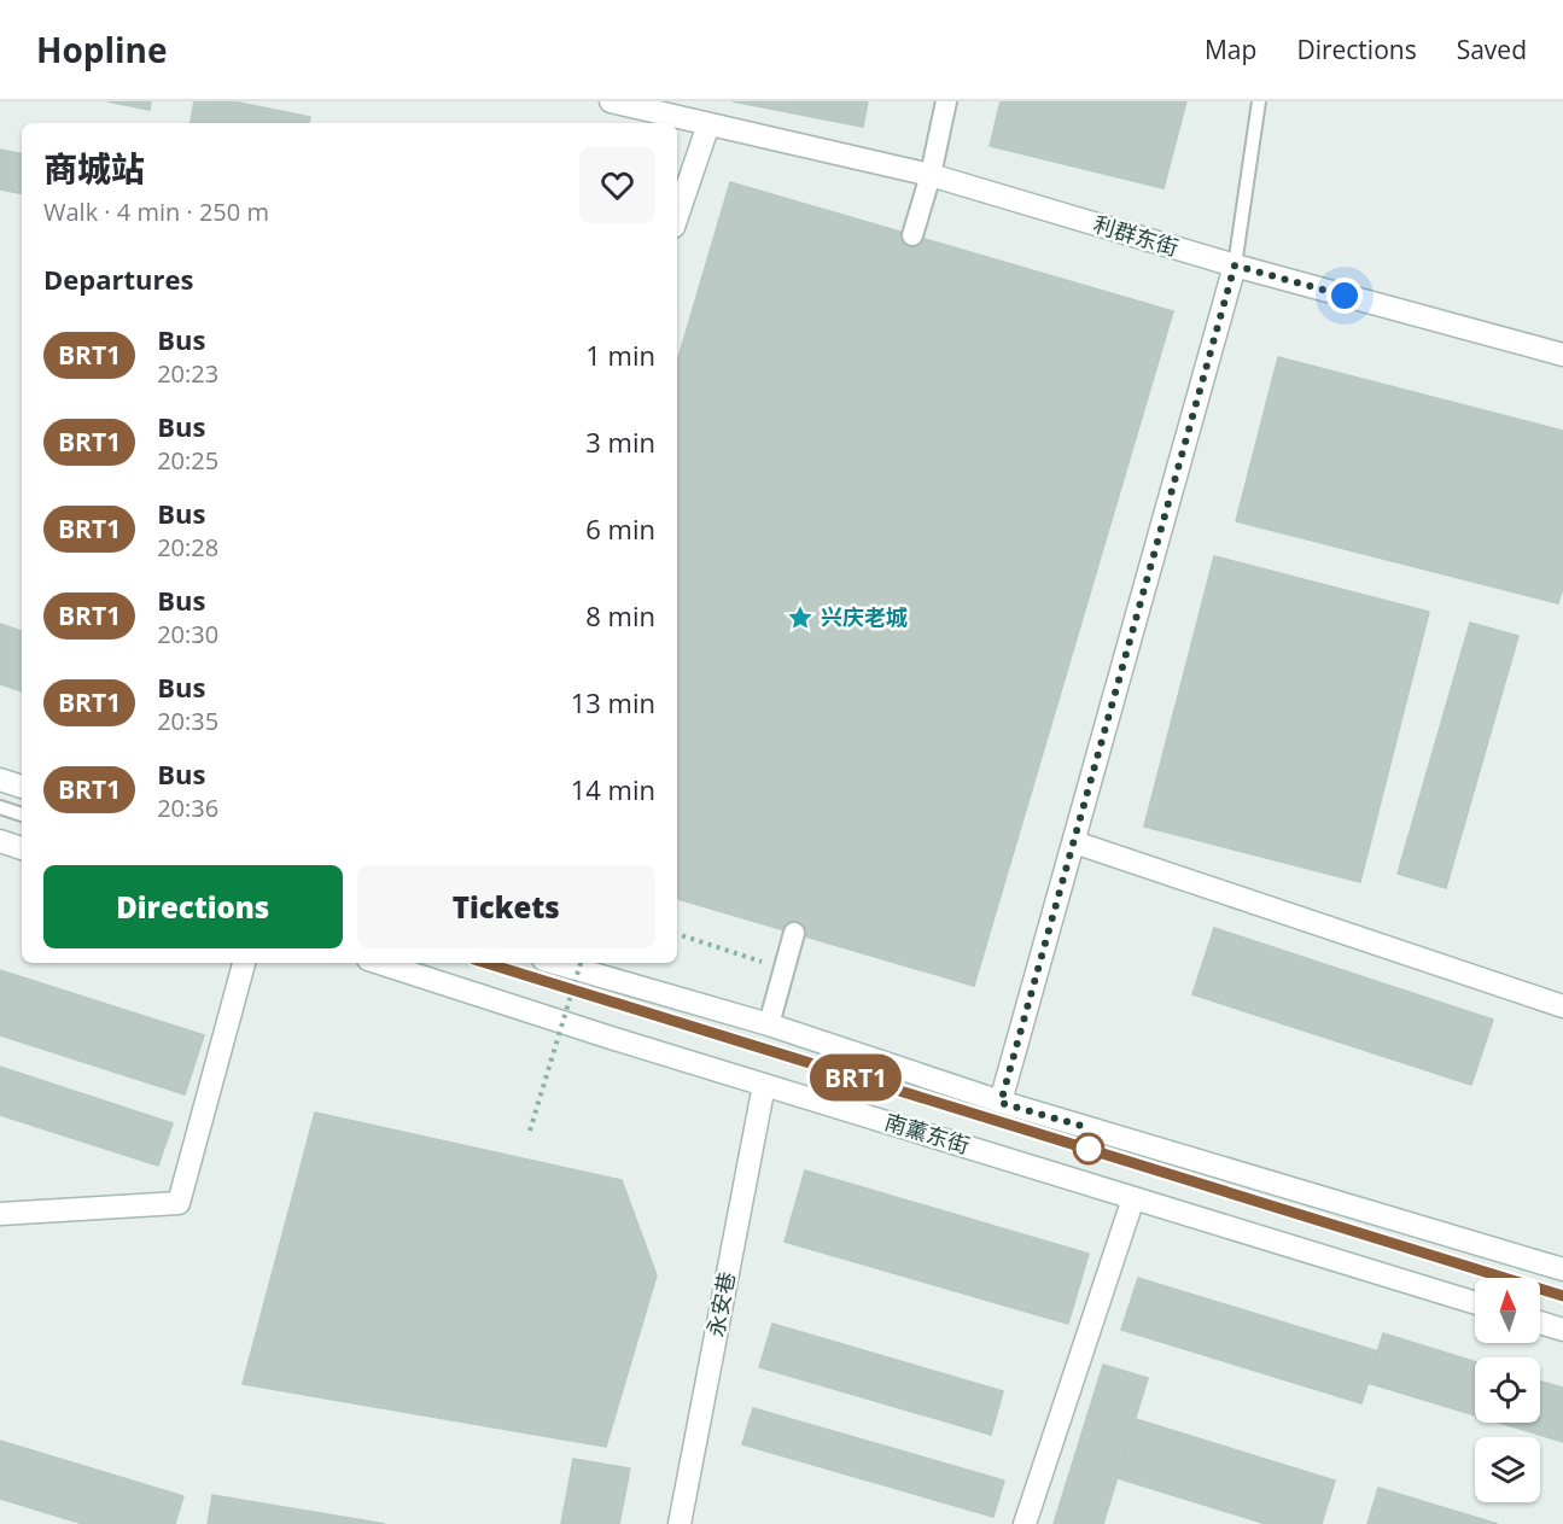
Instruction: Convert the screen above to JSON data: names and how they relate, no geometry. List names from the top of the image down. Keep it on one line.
{"streets":{"street":["利群东街","南薰东街","永安巷"]},"crossings":[["南薰东街","永安巷"]],"places":{"place":["兴庆老城"]},"lines":["bus line BRT1"],"north":"top","page":{"header":"Hopline","nav":["Map","Directions","Saved"],"on_map":"BRT1","heading":[["商城站","Walk · 4 min · 250 m"],"Departures"],"list":[{"mark":"BRT1","name":"Bus","note":"20:23","value":"1 min"},{"mark":"BRT1","name":"Bus","note":"20:25","value":"3 min"},{"mark":"BRT1","name":"Bus","note":"20:28","value":"6 min"},{"mark":"BRT1","name":"Bus","note":"20:30","value":"8 min"},{"mark":"BRT1","name":"Bus","note":"20:35","value":"13 min"},{"mark":"BRT1","name":"Bus","note":"20:36","value":"14 min"}],"buttons":["Directions","Tickets"]}}
